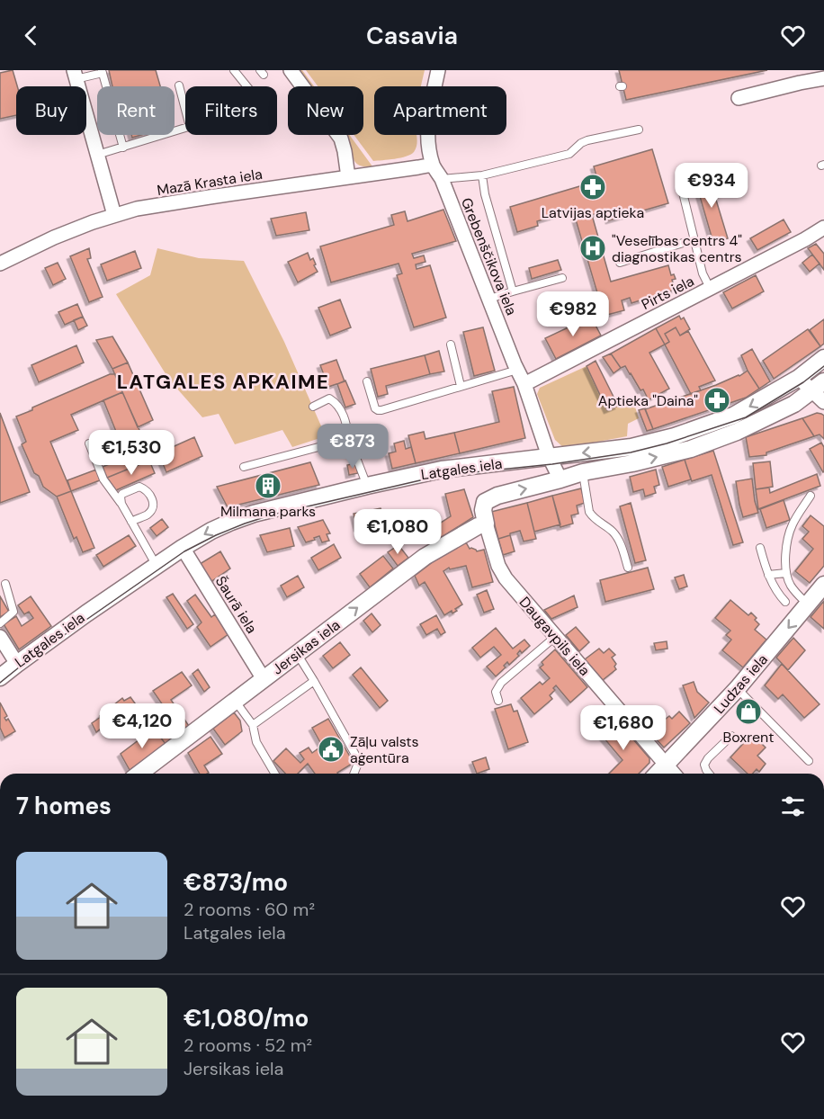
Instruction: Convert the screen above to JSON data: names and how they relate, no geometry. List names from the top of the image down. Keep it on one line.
{"streets":{"street":["Mazā Krasta iela","Grebenščikova iela","Pirts iela","Latgales iela","Šaurā iela","Daugavpils iela","Jersikas iela","Ludzas iela"]},"crossings":[["Mazā Krasta iela","Grebenščikova iela"],["Grebenščikova iela","Pirts iela"],["Grebenščikova iela","Latgales iela"],["Latgales iela","Šaurā iela"],["Latgales iela","Daugavpils iela"],["Šaurā iela","Jersikas iela"],["Daugavpils iela","Jersikas iela"],["Daugavpils iela","Ludzas iela"]],"one_way":["Jersikas iela","Ludzas iela"],"districts":["LATGALES APKAIME"],"places":{"pharmacy":["Latvijas aptieka","Aptieka \"Daina\""],"hospital":["\"Veselības centrs 4\" diagnostikas centrs"],"building":["Milmana parks"],"shop":["Boxrent"],"public building":["Zāļu valsts aģentūra"]},"page":{"header":"Casavia","chip":["Buy","Rent","Filters","New","Apartment"],"price":["€934","€982","€873","€1,530","€1,080","€4,120","€1,680"],"heading":"7 homes","list":[{"name":"€873/mo","note":"2 rooms · 60 m² · Latgales iela"},{"name":"€1,080/mo","note":"2 rooms · 52 m² · Jersikas iela"}]}}
